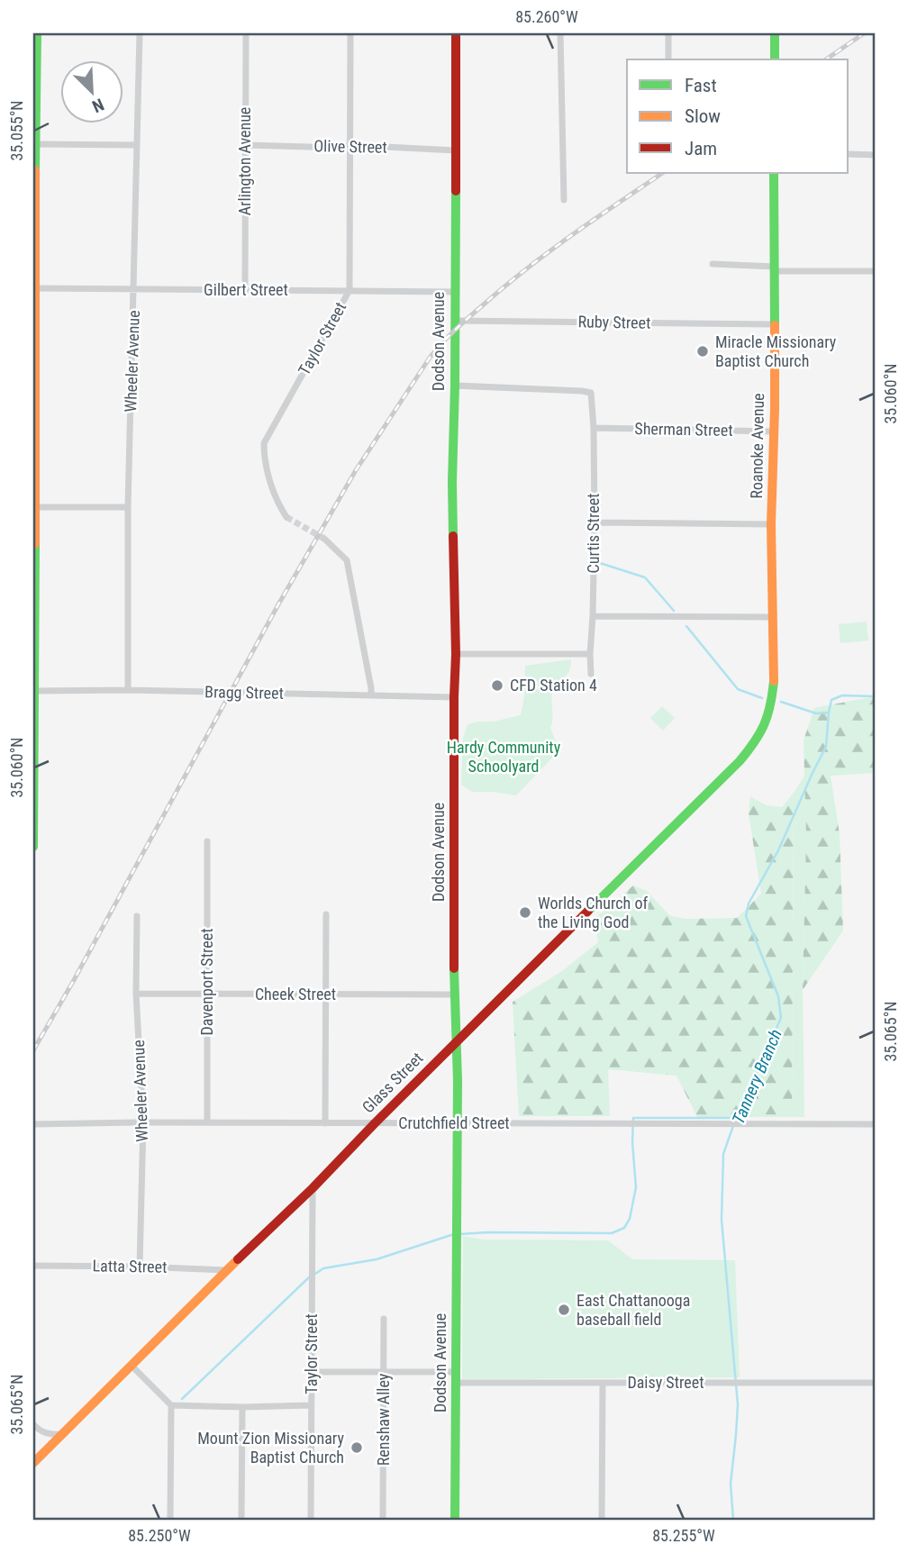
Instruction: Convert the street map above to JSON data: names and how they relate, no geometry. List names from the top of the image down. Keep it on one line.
{"streets":{"street":["Olive Street","Arlington Avenue","Gilbert Street","Ruby Street","Taylor Street","Dodson Avenue","Wheeler Avenue","Sherman Street","Roanoke Avenue","Curtis Street","Bragg Street","Davenport Street","Cheek Street","Glass Street","Crutchfield Street","Latta Street","Daisy Street","Renshaw Alley"]},"crossings":[["Olive Street","Arlington Avenue"],["Olive Street","Taylor Street"],["Olive Street","Dodson Avenue"],["Arlington Avenue","Gilbert Street"],["Gilbert Street","Taylor Street"],["Gilbert Street","Dodson Avenue"],["Gilbert Street","Wheeler Avenue"],["Ruby Street","Dodson Avenue"],["Ruby Street","Roanoke Avenue"],["Taylor Street","Glass Street"],["Taylor Street","Daisy Street"],["Dodson Avenue","Curtis Street"],["Dodson Avenue","Bragg Street"],["Dodson Avenue","Cheek Street"],["Dodson Avenue","Glass Street"],["Dodson Avenue","Crutchfield Street"],["Dodson Avenue","Daisy Street"],["Wheeler Avenue","Bragg Street"],["Wheeler Avenue","Cheek Street"],["Wheeler Avenue","Crutchfield Street"],["Wheeler Avenue","Latta Street"],["Sherman Street","Roanoke Avenue"],["Sherman Street","Curtis Street"],["Roanoke Avenue","Glass Street"],["Davenport Street","Cheek Street"],["Davenport Street","Crutchfield Street"],["Glass Street","Crutchfield Street"],["Glass Street","Latta Street"],["Daisy Street","Renshaw Alley"]],"water":["Tannery Branch"],"parks":["Hardy Community Schoolyard"],"places":["Miracle Missionary Baptist Church","CFD Station 4","Worlds Church of the Living God","East Chattanooga baseball field","Mount Zion Missionary Baptist Church"],"legend":["Fast","Slow","Jam"],"north":"bottom right","coordinates":["85.260°W","35.055°N","35.060°N","35.065°N","85.250°W","85.255°W"]}
